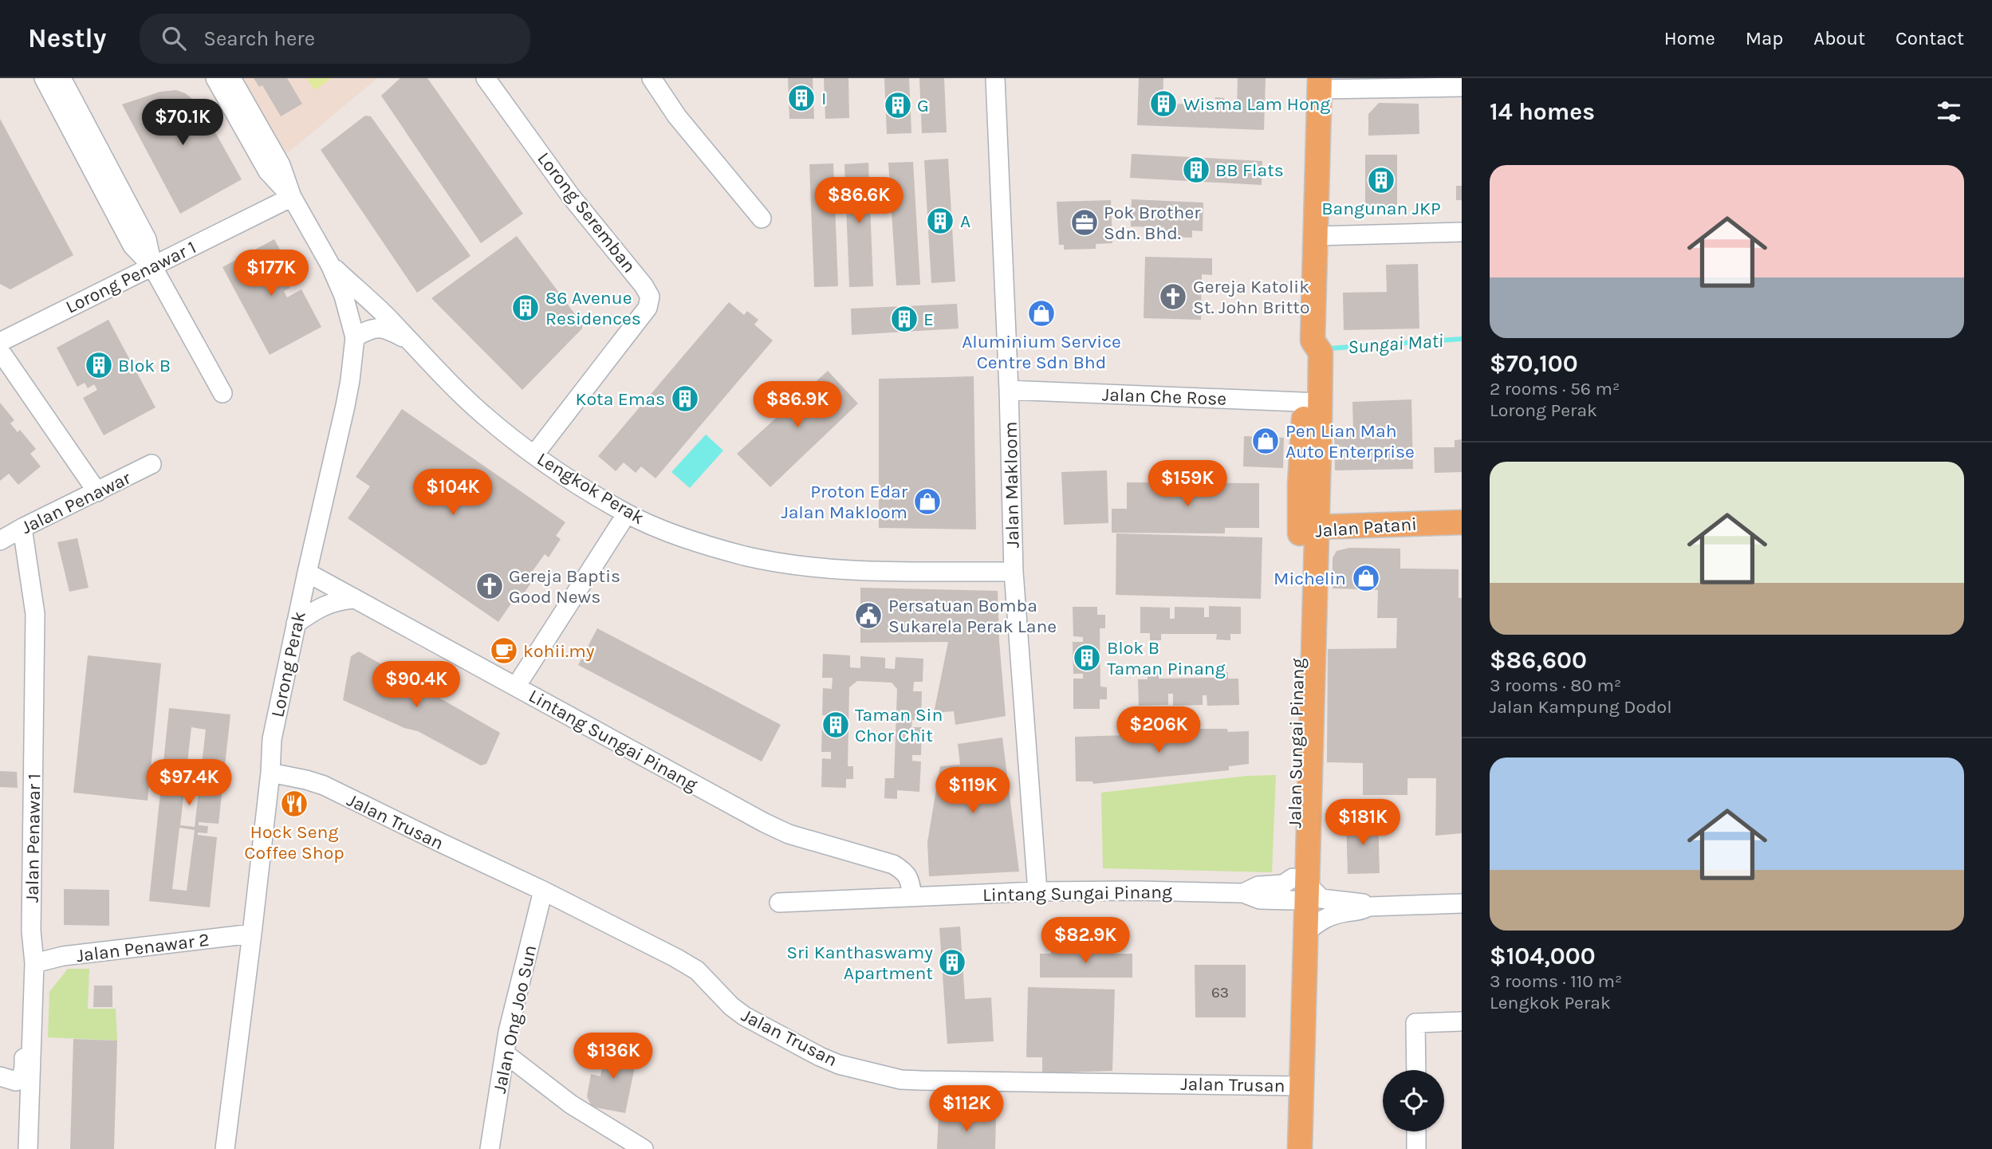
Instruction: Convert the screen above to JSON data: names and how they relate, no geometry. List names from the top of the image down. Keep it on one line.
{"streets":{"main road":["Jalan Patani","Jalan Sungai Pinang"],"street":["Lorong Seremban","Lorong Penawar 1","Jalan Che Rose","Jalan Makloom","Lengkok Perak","Jalan Penawar","Lorong Perak","Lintang Sungai Pinang","Jalan Trusan","Jalan Penawar 1","Jalan Penawar 2","Jalan Ong Joo Sun"]},"crossings":[["Lorong Seremban","Lengkok Perak"],["Lorong Penawar 1","Lorong Perak"],["Jalan Che Rose","Jalan Makloom"],["Jalan Che Rose","Jalan Sungai Pinang"],["Jalan Makloom","Lengkok Perak"],["Jalan Makloom","Lintang Sungai Pinang"],["Lengkok Perak","Lorong Perak"],["Jalan Penawar","Jalan Penawar 1"],["Jalan Patani","Jalan Sungai Pinang"],["Lorong Perak","Lintang Sungai Pinang"],["Lorong Perak","Jalan Trusan"],["Lorong Perak","Jalan Penawar 2"],["Lintang Sungai Pinang","Jalan Sungai Pinang"],["Jalan Sungai Pinang","Jalan Trusan"],["Jalan Trusan","Jalan Ong Joo Sun"],["Jalan Penawar 1","Jalan Penawar 2"]],"water":["Sungai Mati"],"places":{"building":["I","Wisma Lam Hong","G","BB Flats","Bangunan JKP","A","86 Avenue Residences","E","Blok B","Kota Emas","Blok B Taman Pinang","Taman Sin Chor Chit","Sri Kanthaswamy Apartment"],"office":["Pok Brother Sdn. Bhd."],"church":["Gereja Katolik St. John Britto","Gereja Baptis Good News"],"shop":["Aluminium Service Centre Sdn Bhd","Pen Lian Mah Auto Enterprise","Proton Edar Jalan Makloom","Michelin"],"public building":["Persatuan Bomba Sukarela Perak Lane"],"cafe":["kohii.my"],"restaurant":["Hock Seng Coffee Shop"]},"house_numbers":["63"],"page":{"header":"Nestly","search":"Search here","nav":["Home","Map","About","Contact"],"heading":"14 homes","price":["$70.1K","$86.6K","$177K","$86.9K","$159K","$104K","$90.4K","$206K","$97.4K","$119K","$181K","$82.9K","$136K","$112K"],"list":[{"name":"$70,100","note":"2 rooms · 56 m² · Lorong Perak"},{"name":"$86,600","note":"3 rooms · 80 m² · Jalan Kampung Dodol"},{"name":"$104,000","note":"3 rooms · 110 m² · Lengkok Perak"}]}}
